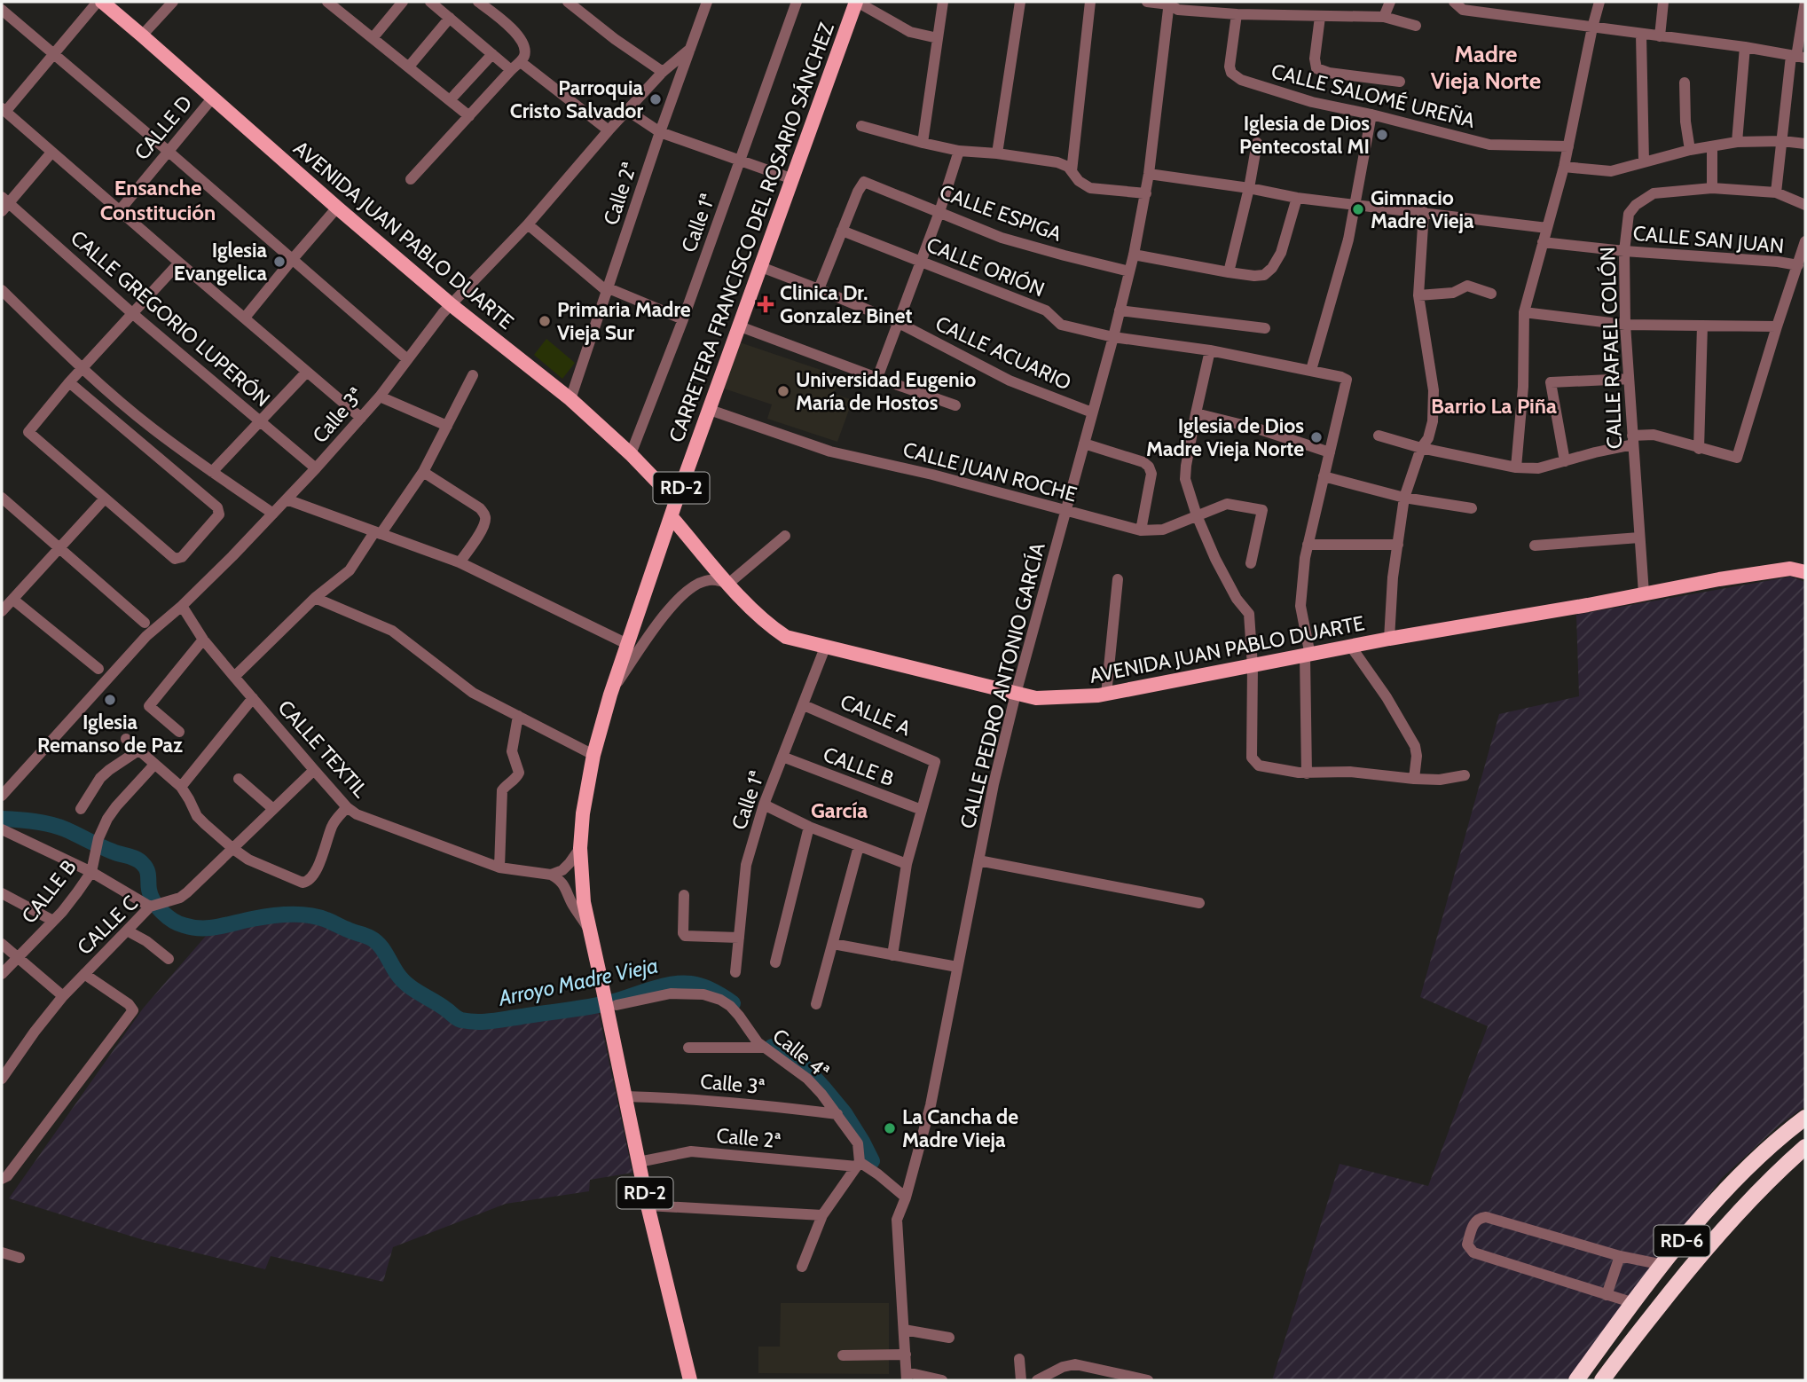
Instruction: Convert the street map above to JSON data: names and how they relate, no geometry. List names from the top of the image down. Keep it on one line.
{"streets":{"highway":["RD-6"],"main road":["CARRETERA FRANCISCO DEL ROSARIO SÁNCHEZ","AVENIDA JUAN PABLO DUARTE","RD-2"],"street":["CALLE SALOMÉ UREÑA","CALLE D","Calle 2ª","CALLE ESPIGA","Calle 1ª","CALLE SAN JUAN","CALLE ORIÓN","CALLE GREGORIO LUPERÓN","CALLE RAFAEL COLÓN","CALLE ACUARIO","Calle 3ª","CALLE JUAN ROCHE","CALLE PEDRO ANTONIO GARCÍA","CALLE A","CALLE TEXTIL","CALLE B","CALLE C","Calle 4ª"]},"crossings":[["CALLE D","AVENIDA JUAN PABLO DUARTE"],["Calle 2ª","CARRETERA FRANCISCO DEL ROSARIO SÁNCHEZ"],["Calle 2ª","AVENIDA JUAN PABLO DUARTE"],["Calle 2ª","Calle 3ª"],["Calle 2ª","Calle 4ª"],["CALLE ESPIGA","CALLE ORIÓN"],["CALLE ESPIGA","CALLE PEDRO ANTONIO GARCÍA"],["Calle 1ª","AVENIDA JUAN PABLO DUARTE"],["Calle 1ª","CALLE A"],["Calle 1ª","CALLE B"],["CARRETERA FRANCISCO DEL ROSARIO SÁNCHEZ","AVENIDA JUAN PABLO DUARTE"],["CARRETERA FRANCISCO DEL ROSARIO SÁNCHEZ","CALLE ACUARIO"],["CARRETERA FRANCISCO DEL ROSARIO SÁNCHEZ","Calle 3ª"],["CARRETERA FRANCISCO DEL ROSARIO SÁNCHEZ","CALLE JUAN ROCHE"],["CARRETERA FRANCISCO DEL ROSARIO SÁNCHEZ","Calle 4ª"],["AVENIDA JUAN PABLO DUARTE","CALLE RAFAEL COLÓN"],["AVENIDA JUAN PABLO DUARTE","Calle 3ª"],["AVENIDA JUAN PABLO DUARTE","CALLE PEDRO ANTONIO GARCÍA"],["CALLE SAN JUAN","CALLE RAFAEL COLÓN"],["CALLE ORIÓN","CALLE PEDRO ANTONIO GARCÍA"],["CALLE GREGORIO LUPERÓN","Calle 3ª"],["CALLE ACUARIO","CALLE PEDRO ANTONIO GARCÍA"],["Calle 3ª","CALLE TEXTIL"],["Calle 3ª","Calle 4ª"],["CALLE JUAN ROCHE","CALLE PEDRO ANTONIO GARCÍA"],["CALLE A","CALLE B"],["CALLE TEXTIL","CALLE C"]],"districts":["Madre Vieja Norte","Ensanche Constitución","Barrio La Piña","García"],"water":["Arroyo Madre Vieja"],"places":{"other":["Parroquia Cristo Salvador","Iglesia de Dios Pentecostal MI","Gimnacio Madre Vieja","Iglesia Evangelica","Primaria Madre Vieja Sur","Universidad Eugenio María de Hostos","Iglesia de Dios Madre Vieja Norte","Iglesia Remanso de Paz","La Cancha de Madre Vieja"],"health":["Clinica Dr. Gonzalez Binet"]}}
